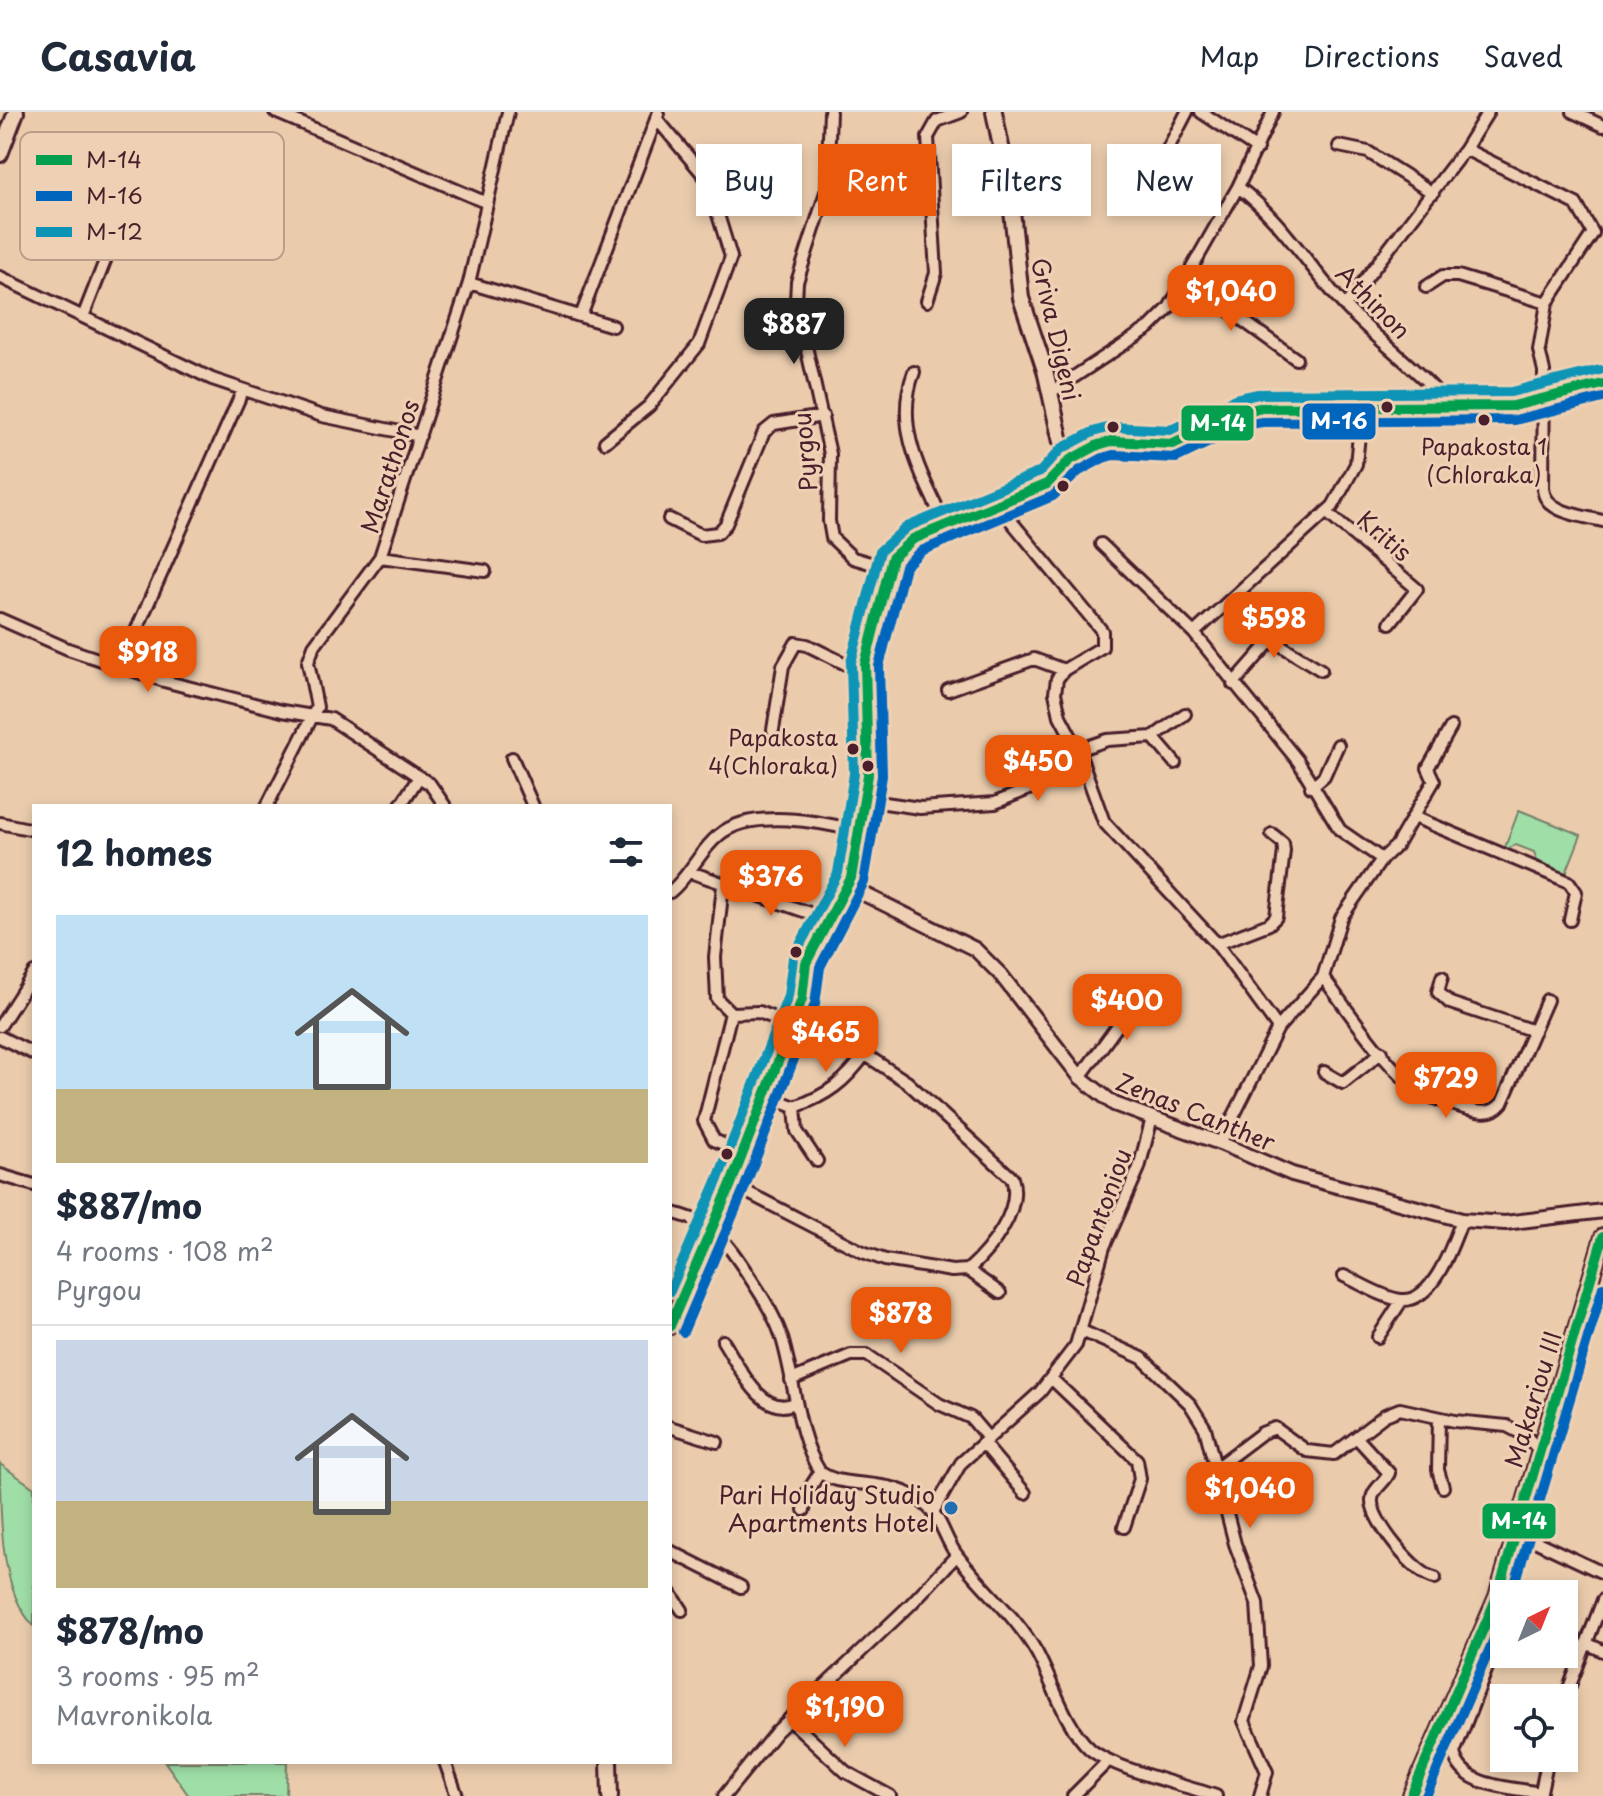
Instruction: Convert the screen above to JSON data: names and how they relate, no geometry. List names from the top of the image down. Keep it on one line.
{"streets":{"main road":["Griva Digeni","Makariou III"],"street":["Athinon","Pyrgou","Marathonos","Kritis","Zenas Canther","Papantoniou"]},"crossings":[["Zenas Canther","Papantoniou"]],"places":["Papakosta 1 (Chloraka)","Papakosta 4(Chloraka)","Pari Holiday Studio Apartments Hotel"],"lines":["transit line M-12","transit line M-14","transit line M-16"],"legend":["M-14","M-16","M-12"],"north":"top right","page":{"header":"Casavia","nav":["Map","Directions","Saved"],"chip":["Buy","Rent","Filters","New"],"price":["$1,040","$887","$598","$918","$450","$376","$400","$465","$729","$878","$1,040","$1,190"],"heading":"12 homes","list":[{"name":"$887/mo","note":"4 rooms · 108 m² · Pyrgou"},{"name":"$878/mo","note":"3 rooms · 95 m² · Mavronikola"}]}}
